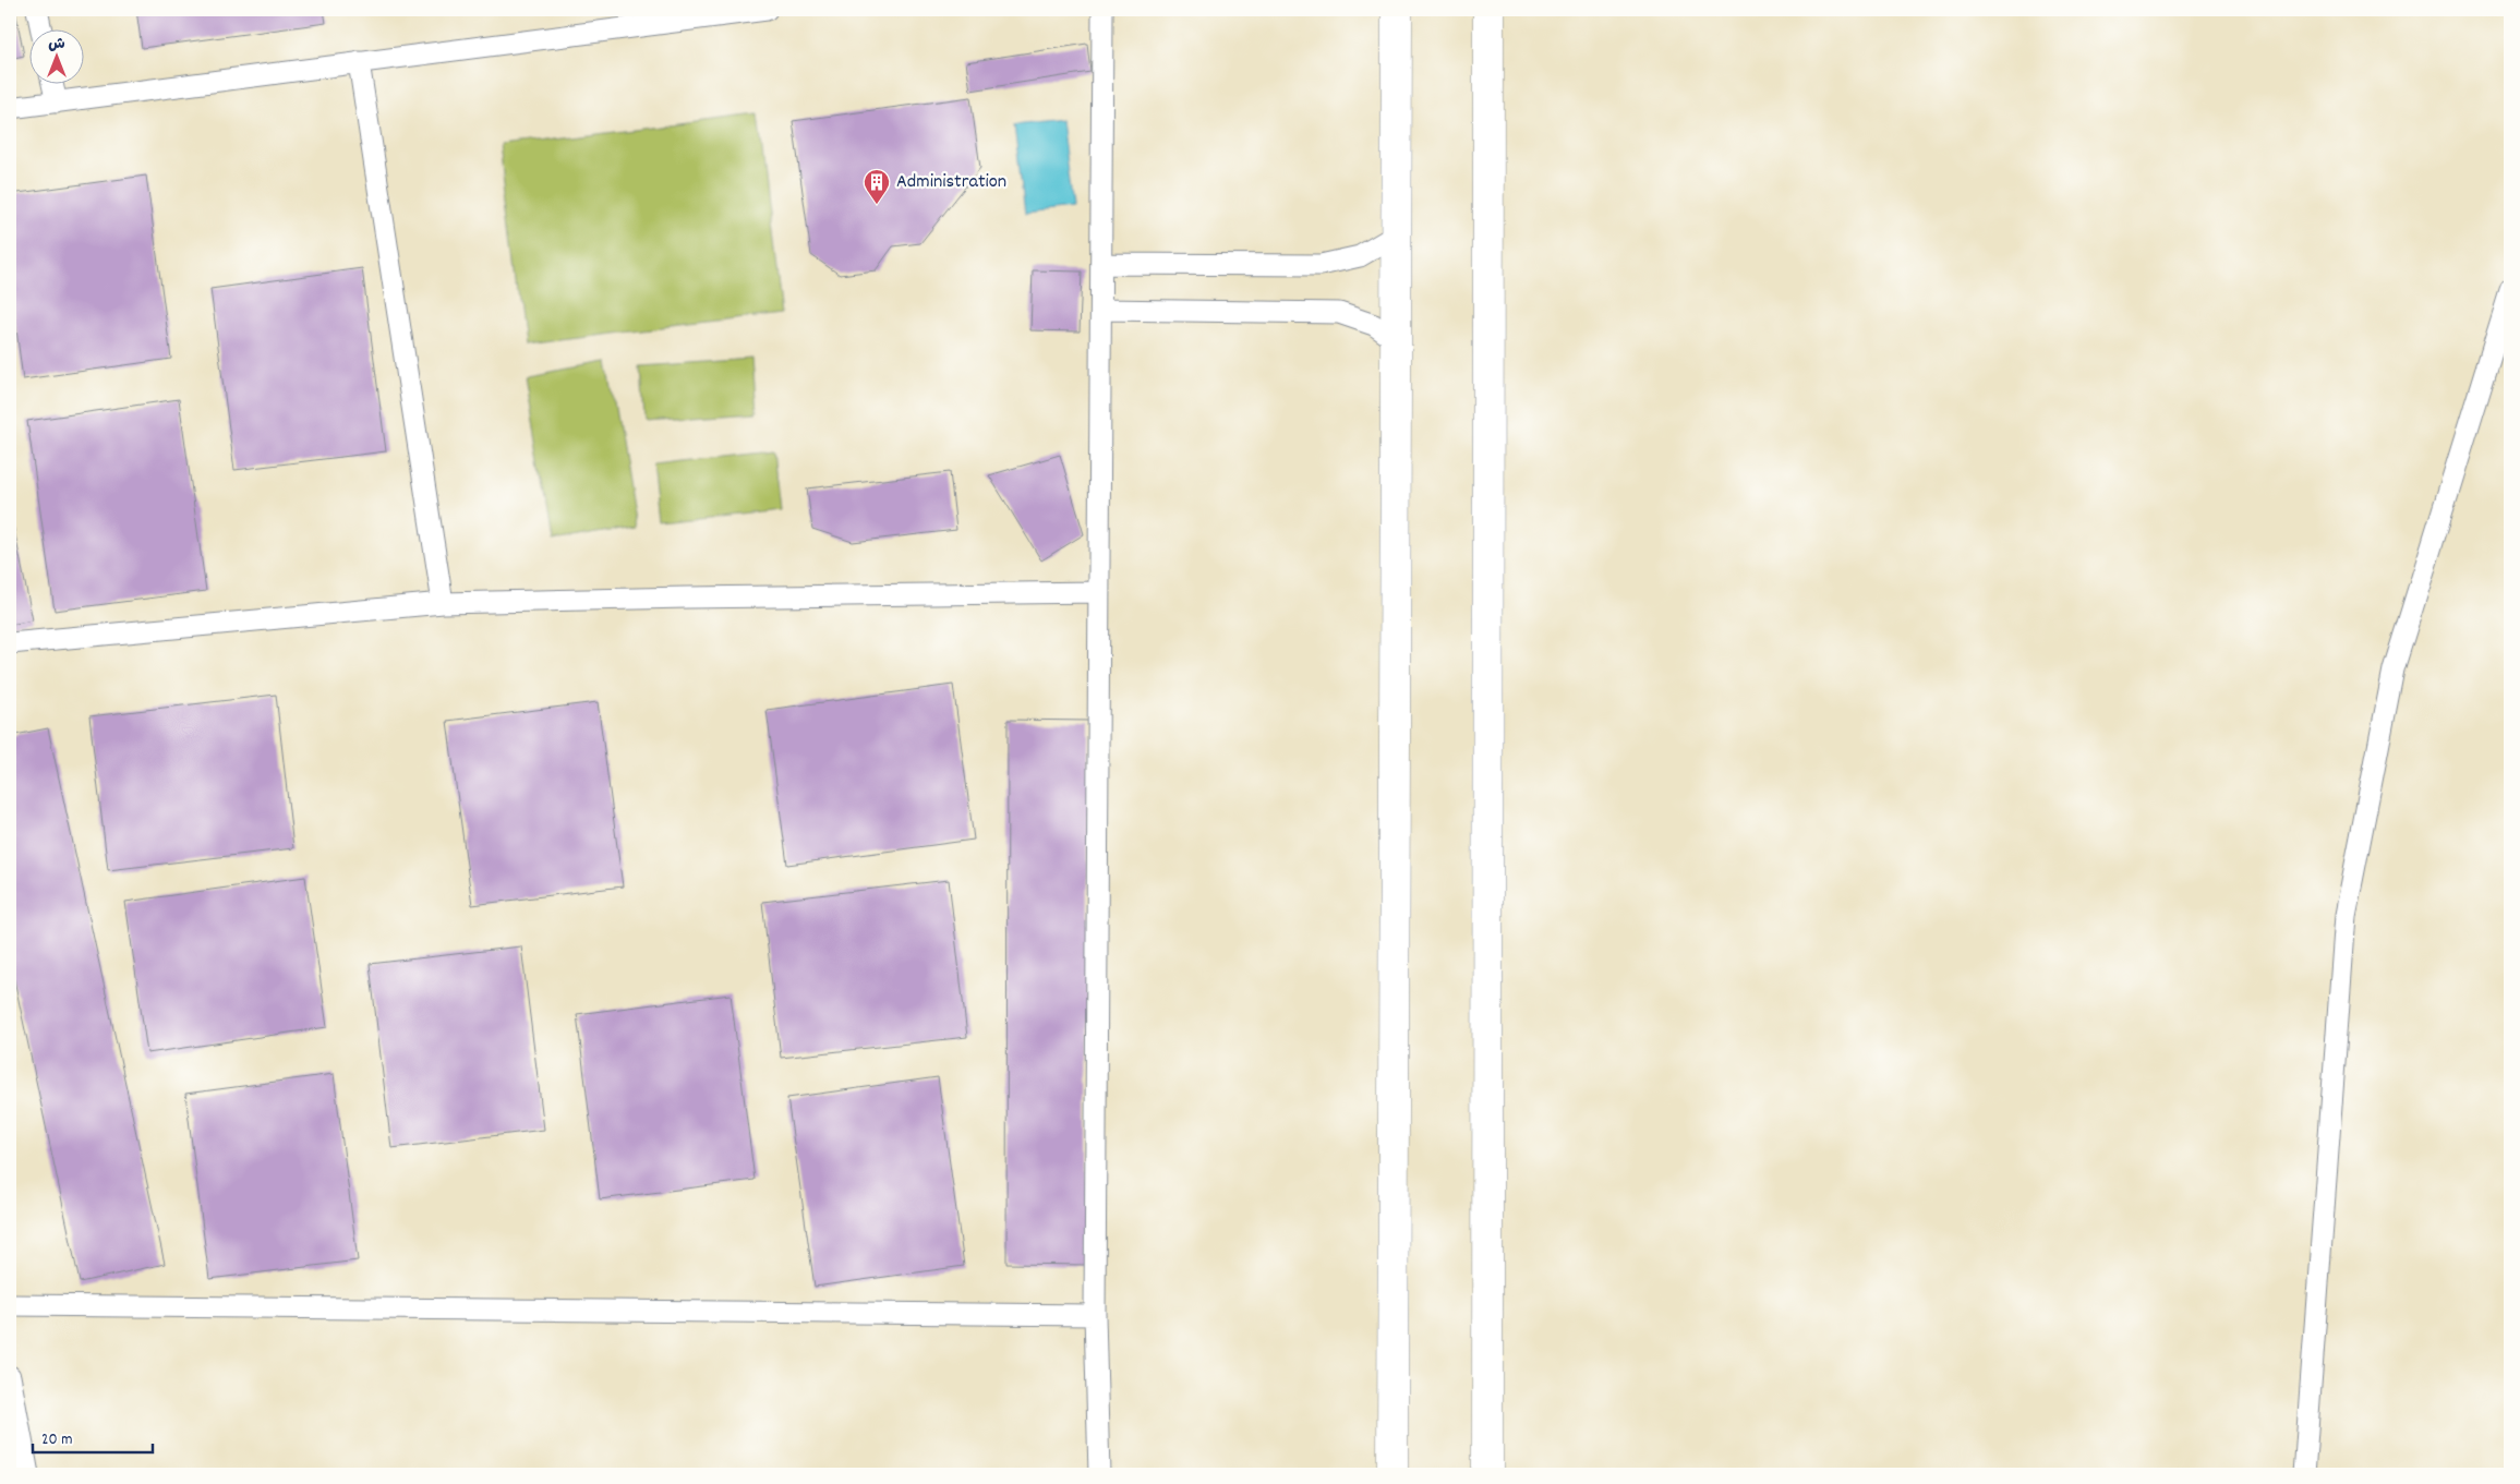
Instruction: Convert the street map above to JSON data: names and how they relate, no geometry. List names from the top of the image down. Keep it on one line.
{"places":{"building":["Administration"]},"scale_bar":"20 m","north":"top"}
